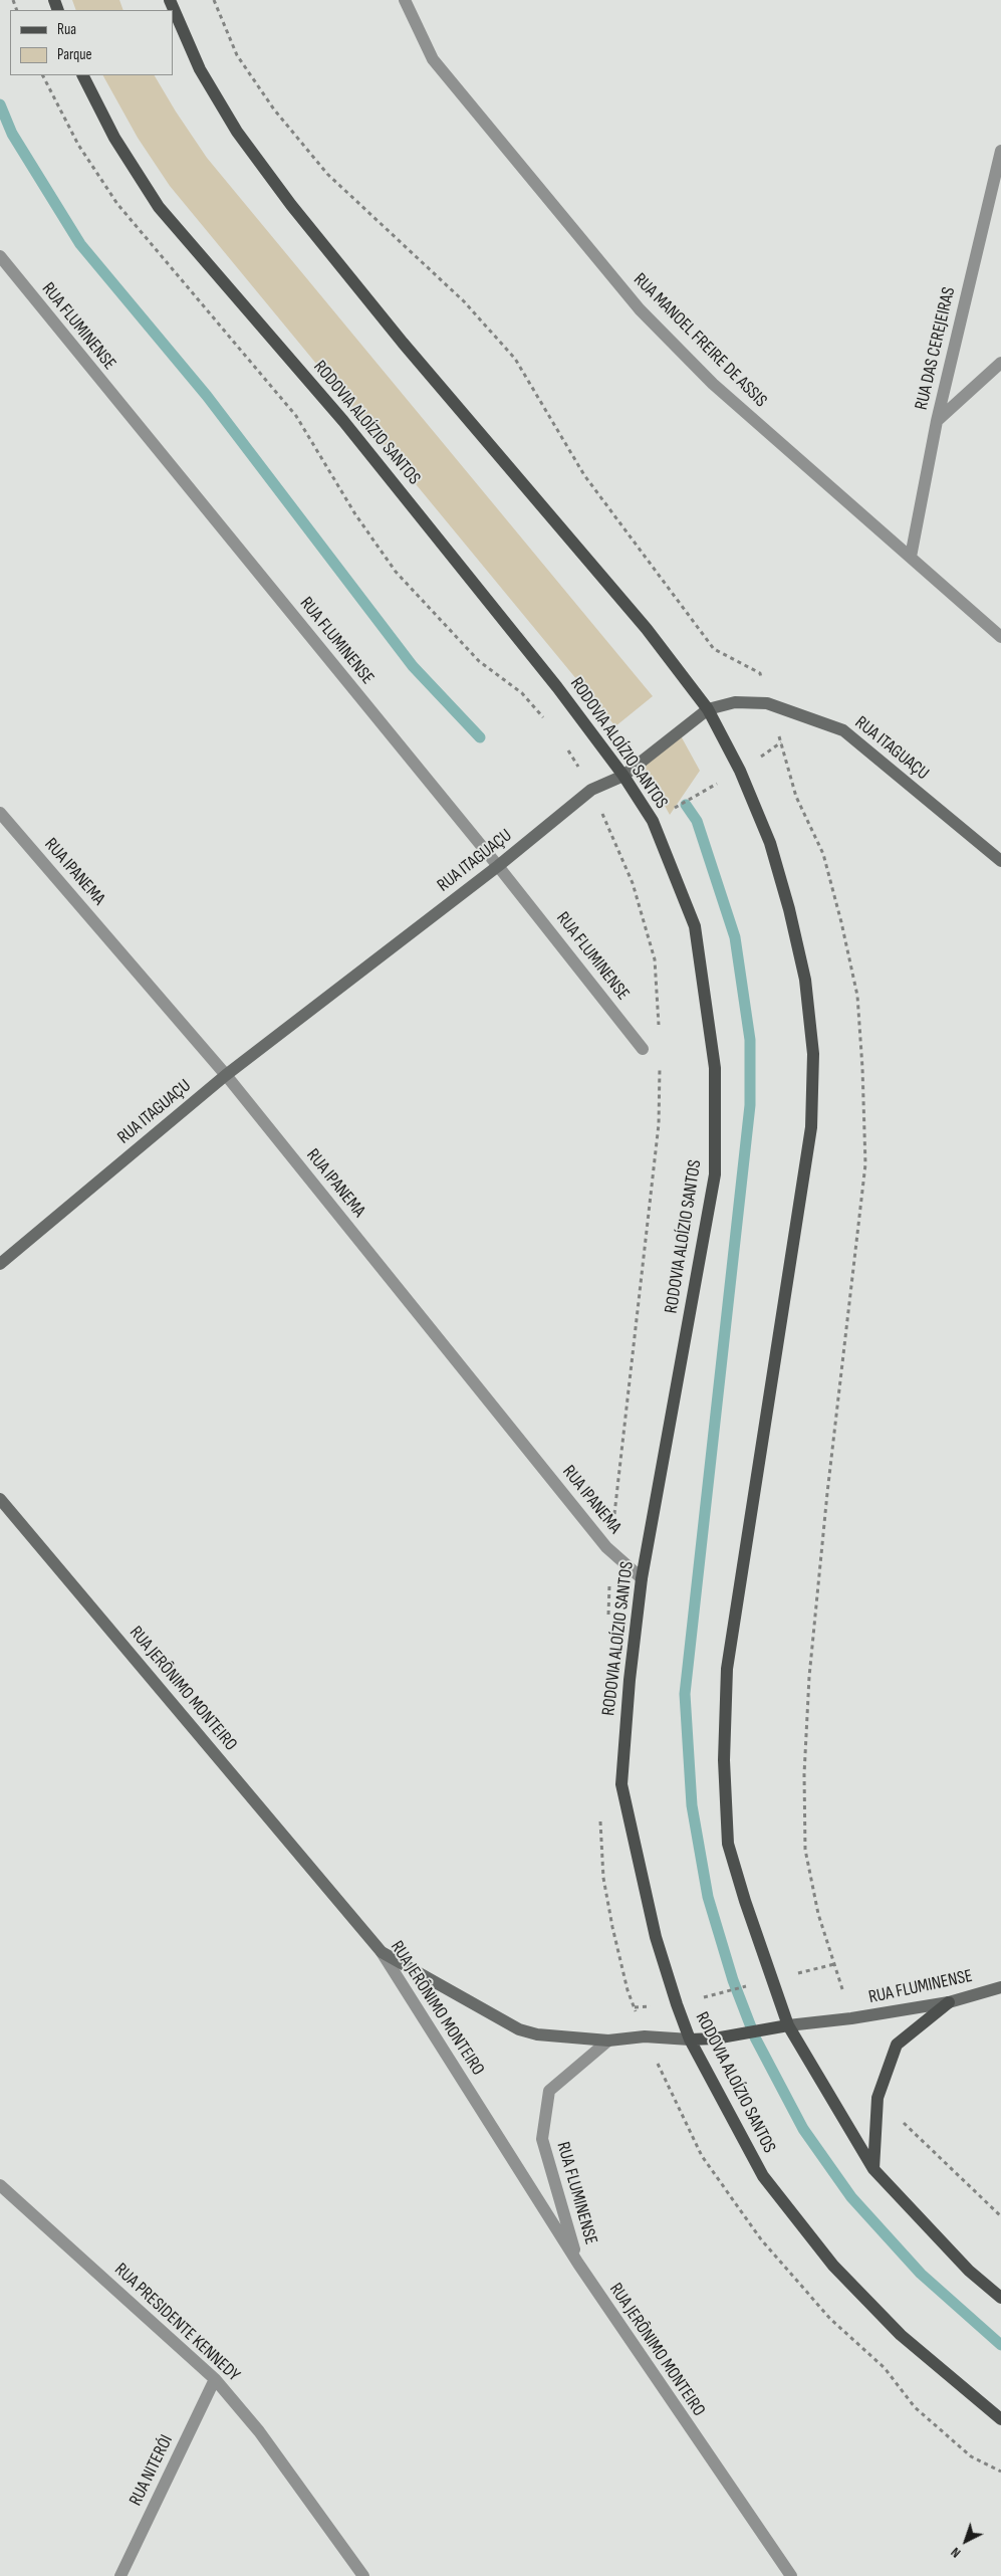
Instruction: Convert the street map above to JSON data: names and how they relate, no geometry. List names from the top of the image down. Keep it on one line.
{"streets":{"main road":["RODOVIA ALOÍZIO SANTOS"],"street":["RUA FLUMINENSE","RUA MANOEL FREIRE DE ASSIS","RUA DAS CEREJEIRAS","RUA ITAGUAÇU","RUA IPANEMA","RUA JERÔNIMO MONTEIRO","RUA PRESIDENTE KENNEDY","RUA NITERÓI"]},"crossings":[["RUA FLUMINENSE","RUA ITAGUAÇU"],["RUA FLUMINENSE","RUA JERÔNIMO MONTEIRO"],["RUA MANOEL FREIRE DE ASSIS","RUA DAS CEREJEIRAS"],["RODOVIA ALOÍZIO SANTOS","RUA ITAGUAÇU"],["RODOVIA ALOÍZIO SANTOS","RUA IPANEMA"],["RUA ITAGUAÇU","RUA IPANEMA"],["RUA PRESIDENTE KENNEDY","RUA NITERÓI"]],"legend":["Rua","Parque"],"north":"bottom left"}
